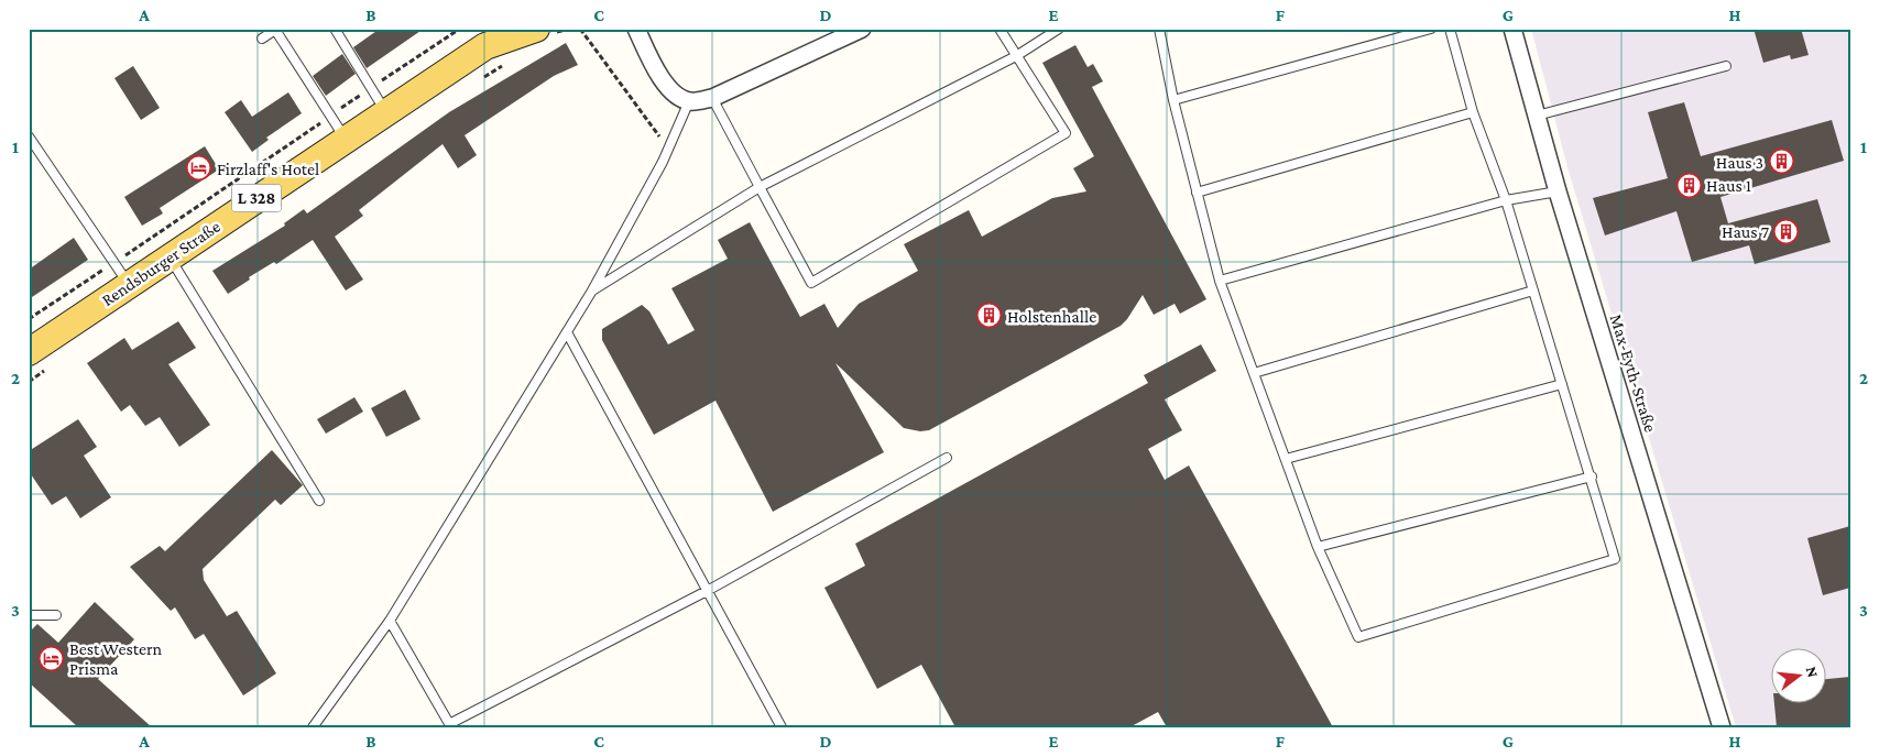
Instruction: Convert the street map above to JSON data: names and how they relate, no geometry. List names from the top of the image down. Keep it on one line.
{"streets":{"main road":["L 328","Rendsburger Straße"],"street":["Max-Eyth-Straße"]},"places":{"building":["Haus 3","Haus 1","Haus 7","Holstenhalle"],"hotel":["Firzlaff's Hotel","Best Western Prisma"]},"north":"right","grid":{"columns":["A","B","C","D","E","F","G","H"],"rows":["1","2","3"]}}
